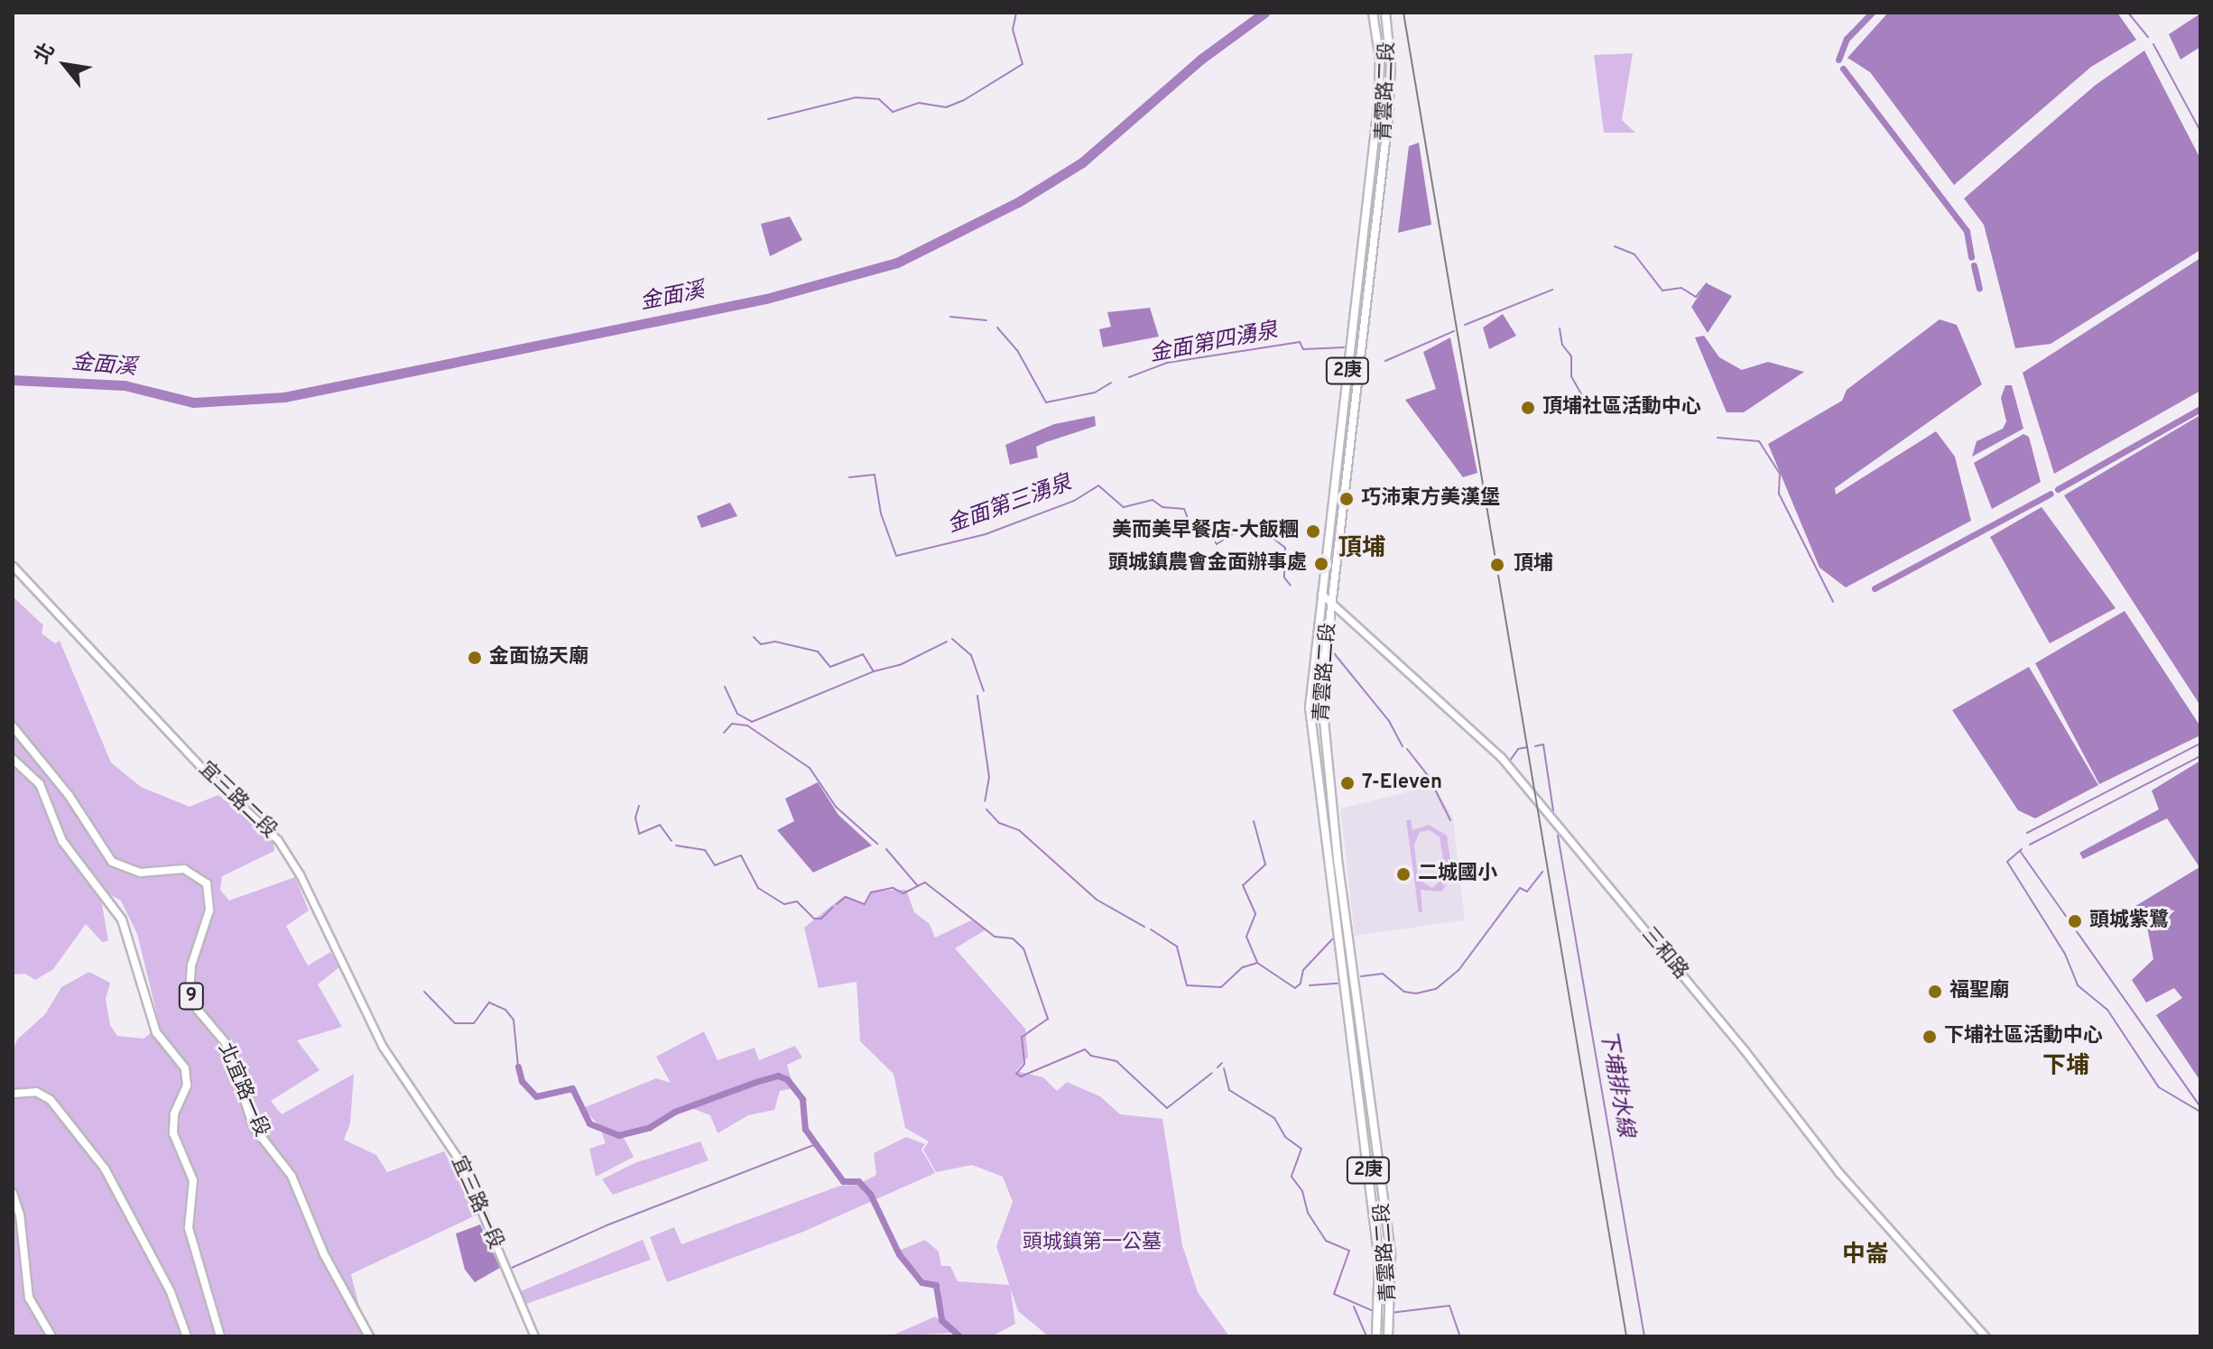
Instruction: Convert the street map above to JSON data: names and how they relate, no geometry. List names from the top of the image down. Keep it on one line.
{"streets":{"main road":["青雲路二段","2庚","宜三路二段","三和路","9","北宜路一段","宜三路一段"]},"crossings":[["青雲路二段","三和路"],["宜三路二段","宜三路一段"]],"districts":["頂埔","下埔","中崙"],"water":["金面溪","金面第四湧泉","金面第三湧泉","下埔排水線"],"parks":["頭城鎮第一公墓"],"places":["頂埔社區活動中心","巧沛東方美漢堡","美而美早餐店-大飯糰","頭城鎮農會金面辦事處","頂埔","金面協天廟","7-Eleven","二城國小","頭城紫鷺","福聖廟","下埔社區活動中心"],"north":"top left"}
